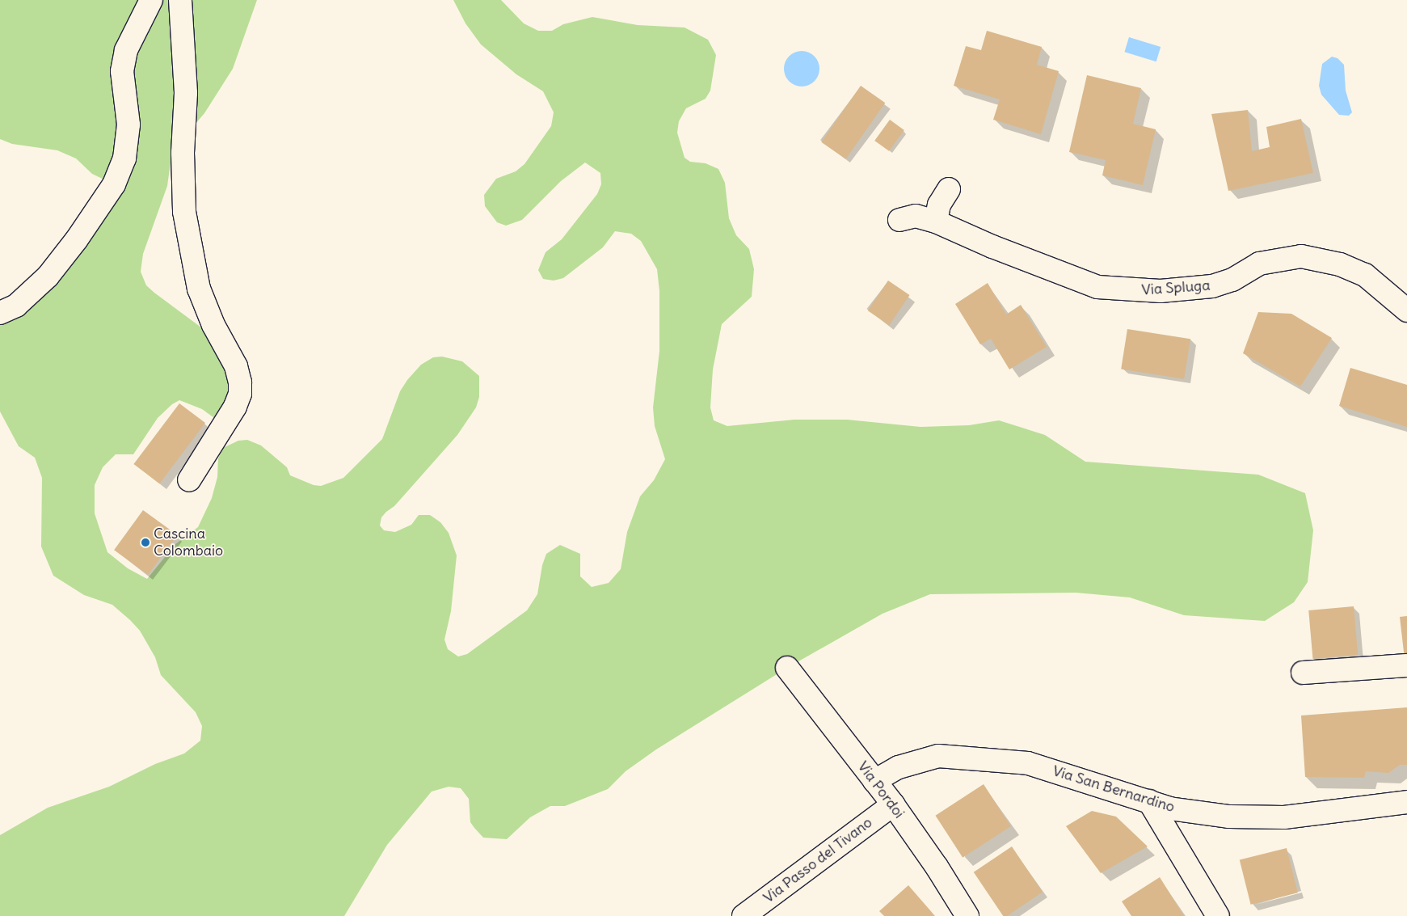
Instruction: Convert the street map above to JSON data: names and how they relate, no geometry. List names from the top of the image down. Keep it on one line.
{"streets":{"street":["Via Spluga","Via San Bernardino","Via Pordoi","Via Passo del Tivano"]},"crossings":[["Via San Bernardino","Via Pordoi"],["Via Pordoi","Via Passo del Tivano"]],"places":["Cascina Colombaio"]}
